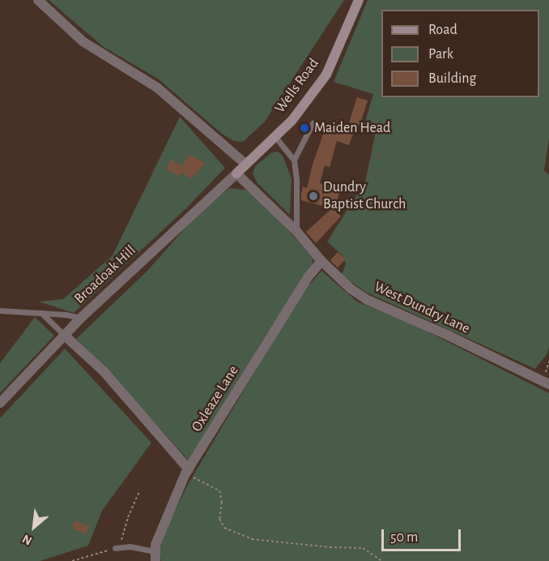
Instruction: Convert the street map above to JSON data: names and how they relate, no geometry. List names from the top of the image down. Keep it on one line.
{"streets":{"street":["Wells Road","Broadoak Hill","West Dundry Lane","Oxleaze Lane"]},"crossings":[["Wells Road","Broadoak Hill"],["Wells Road","West Dundry Lane"],["Broadoak Hill","West Dundry Lane"],["West Dundry Lane","Oxleaze Lane"]],"places":["Maiden Head","Dundry Baptist Church"],"legend":["Road","Park","Building"],"scale_bar":"50 m","north":"bottom left"}
